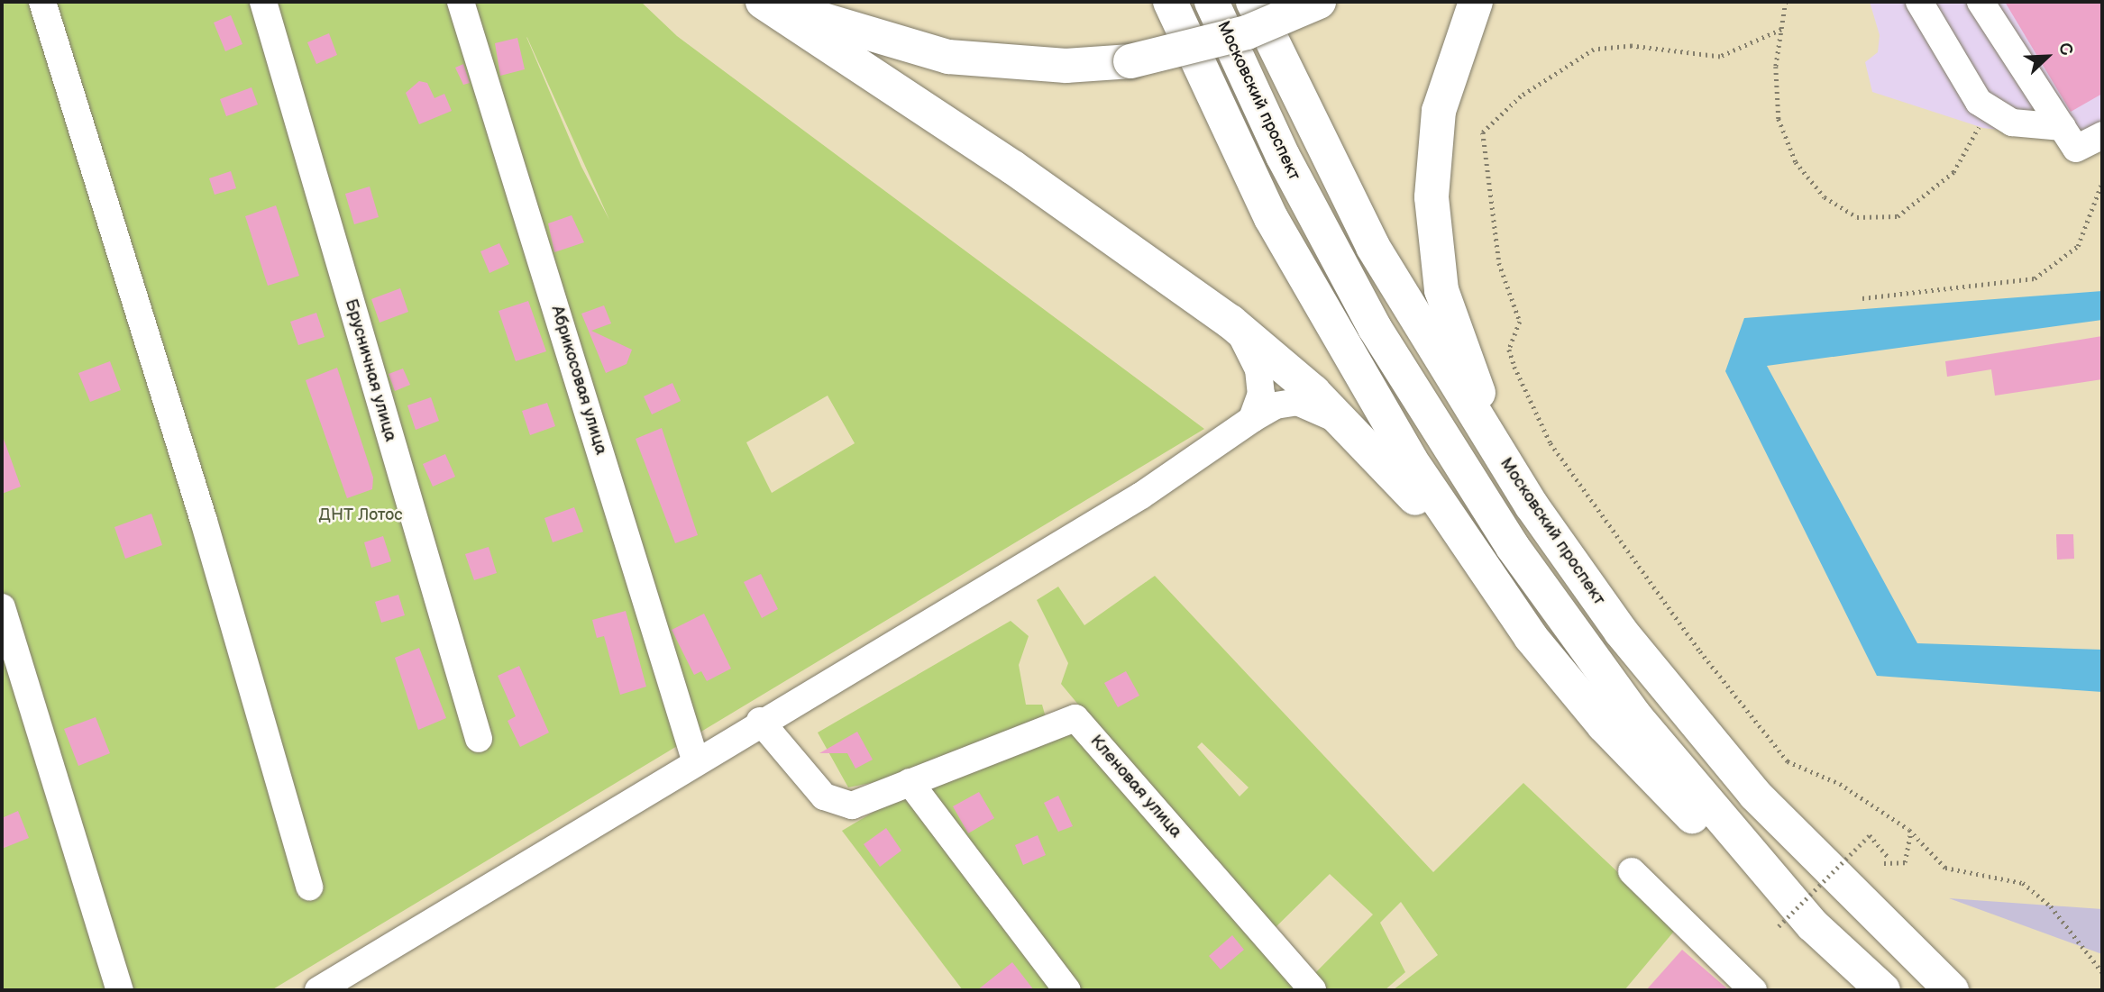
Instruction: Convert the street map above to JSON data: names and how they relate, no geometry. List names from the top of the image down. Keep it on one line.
{"streets":{"highway":["Московский проспект"],"street":["Брусничная улица","Абрикосовая улица","Кленовая улица"]},"parks":["ДНТ Лотос"],"north":"top right"}
